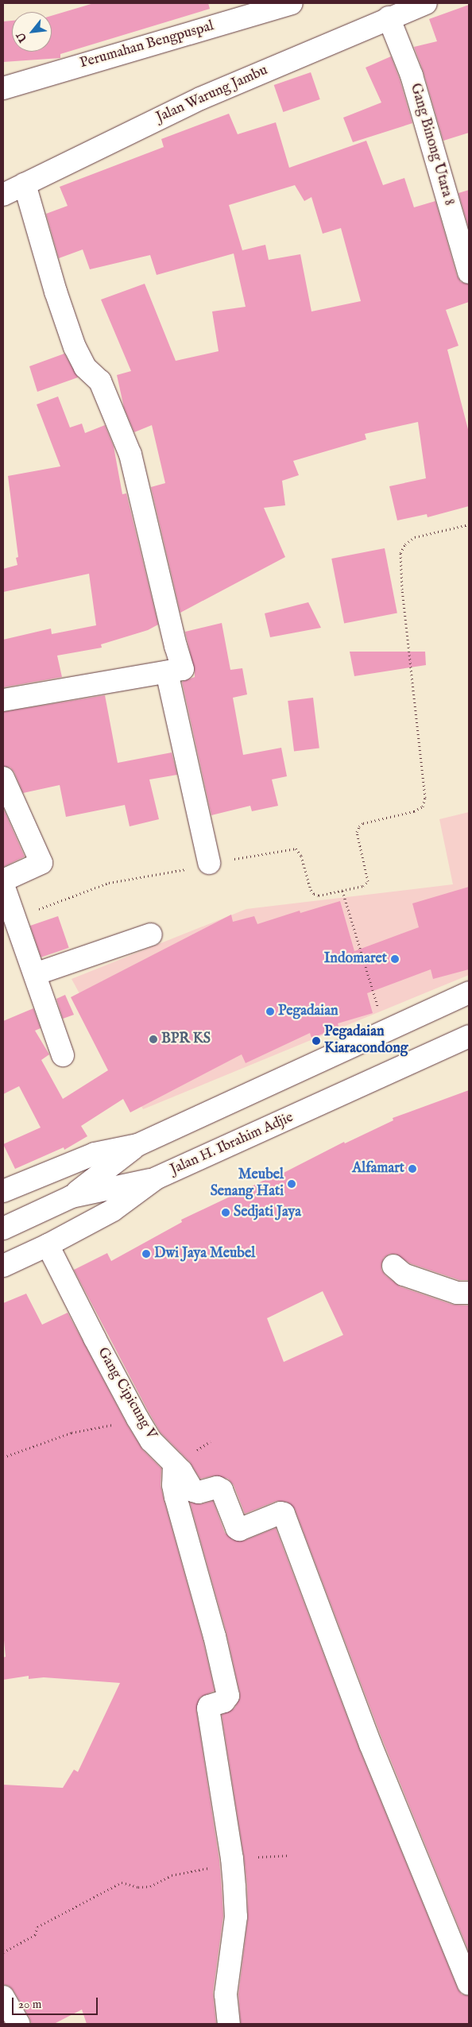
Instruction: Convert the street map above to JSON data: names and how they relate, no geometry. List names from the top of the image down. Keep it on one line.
{"streets":{"street":["Perumahan Bengpuspal","Jalan Warung Jambu","Gang Binong Utara 8","Jalan H. Ibrahim Adjie","Gang Cipicung V"]},"crossings":[["Jalan Warung Jambu","Gang Binong Utara 8"],["Jalan H. Ibrahim Adjie","Gang Cipicung V"]],"places":["Indomaret","Pegadaian","BPR KS","Pegadaian Kiaracondong","Alfamart","Meubel Senang Hati","Sedjati Jaya","Dwi Jaya Meubel"],"scale_bar":"20 m","north":"bottom left"}
